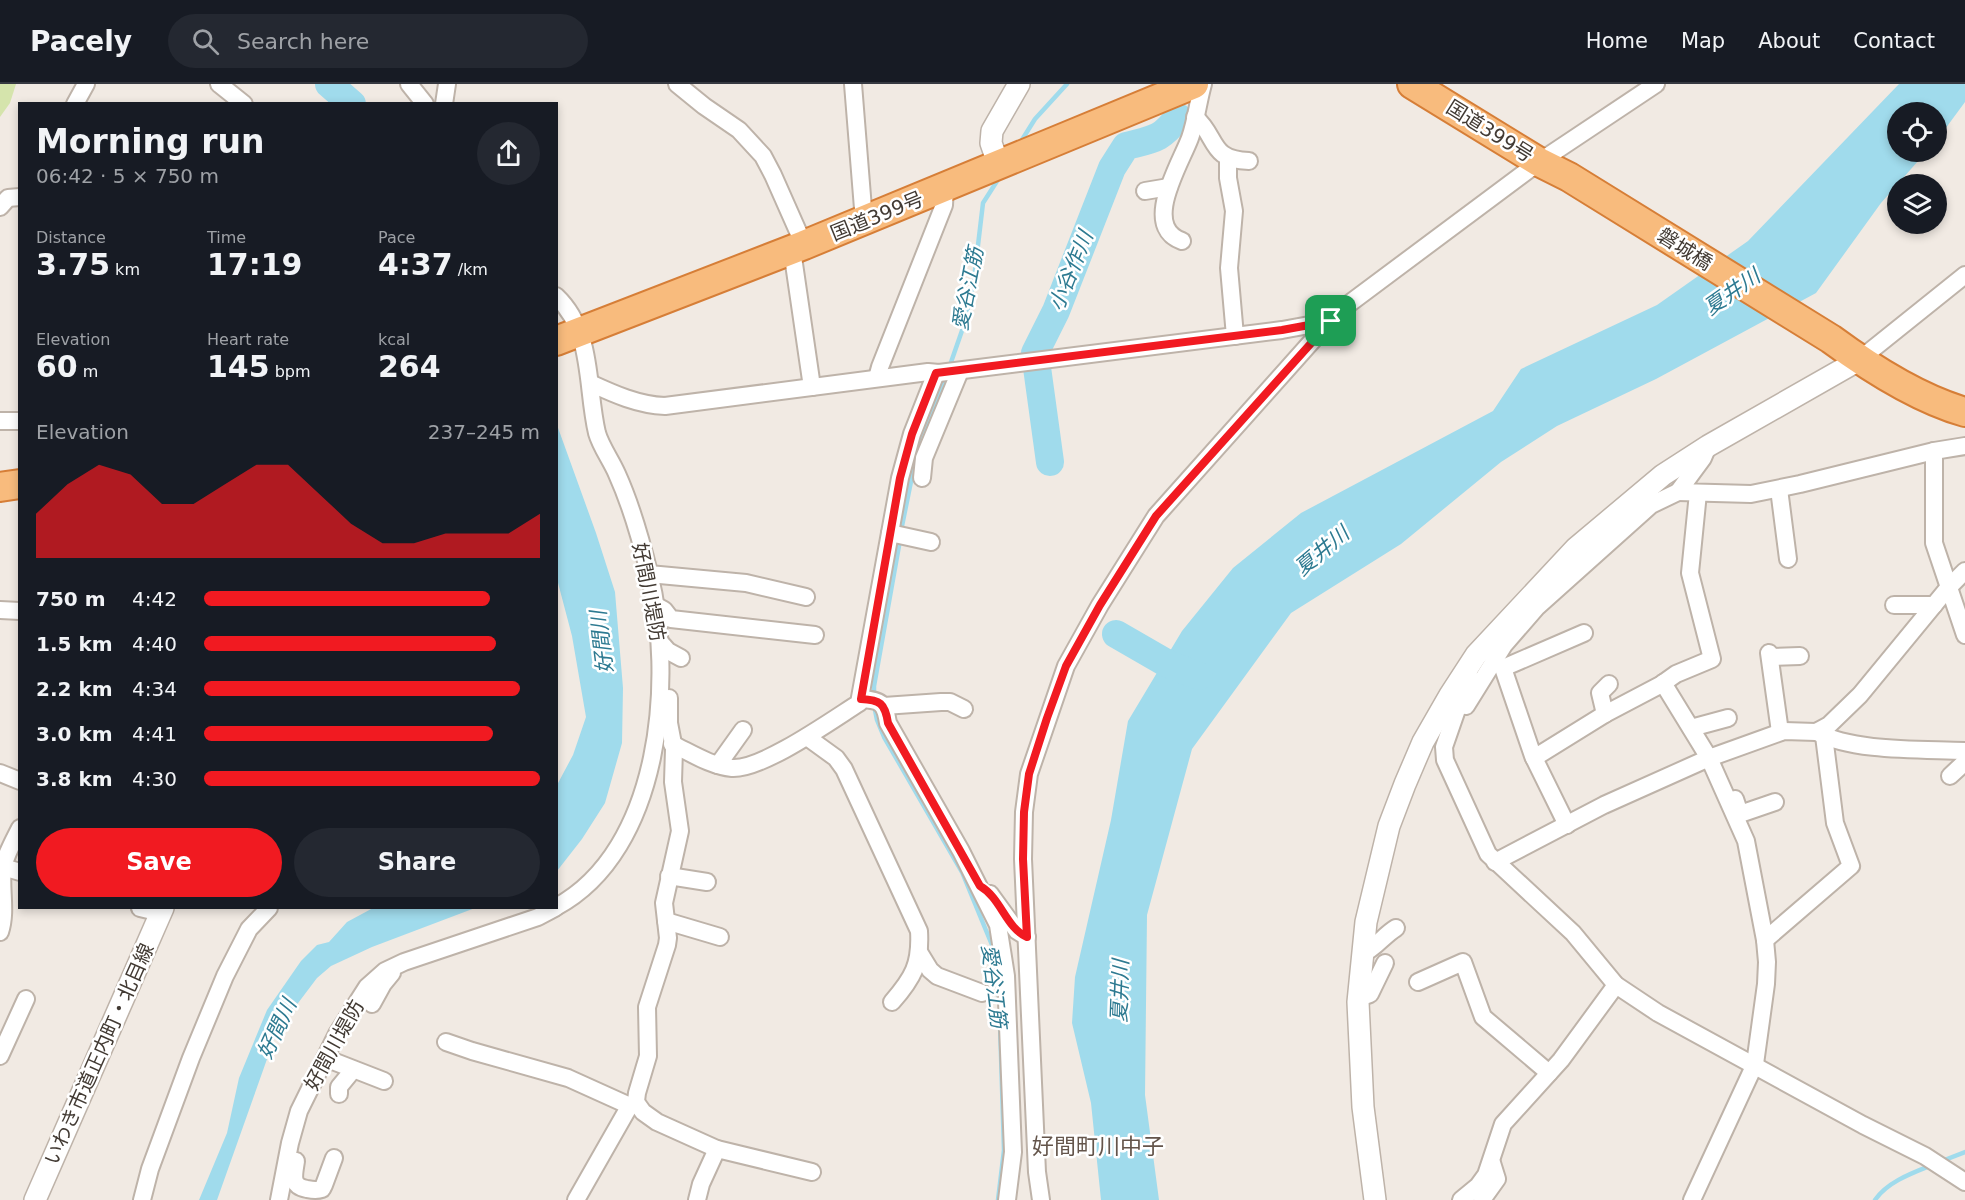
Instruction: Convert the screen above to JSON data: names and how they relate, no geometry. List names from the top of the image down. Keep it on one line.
{"streets":{"highway":["国道399号","磐城橋"],"street":["好間川堤防","いわき市道正内町・北目線"]},"crossings":[["国道399号","磐城橋"],["国道399号","好間川堤防"]],"districts":["好間町川中子"],"water":["小谷作川","愛谷江筋","夏井川","好間川"],"page":{"header":"Pacely","search":"Search here","nav":["Home","Map","About","Contact"],"heading":["Morning run","06:42 · 5 × 750 m"],"stats":[["Distance","3.75 km"],["Time","17:19"],["Pace","4:37 /km"],["Elevation","60 m"],["Heart rate","145 bpm"],["kcal","264"]],"chart":["Elevation","237–245 m"],"list":[{"name":"750 m","note":"4:42"},{"name":"1.5 km","note":"4:40"},{"name":"2.2 km","note":"4:34"},{"name":"3.0 km","note":"4:41"},{"name":"3.8 km","note":"4:30"}],"buttons":["Save","Share"]}}
